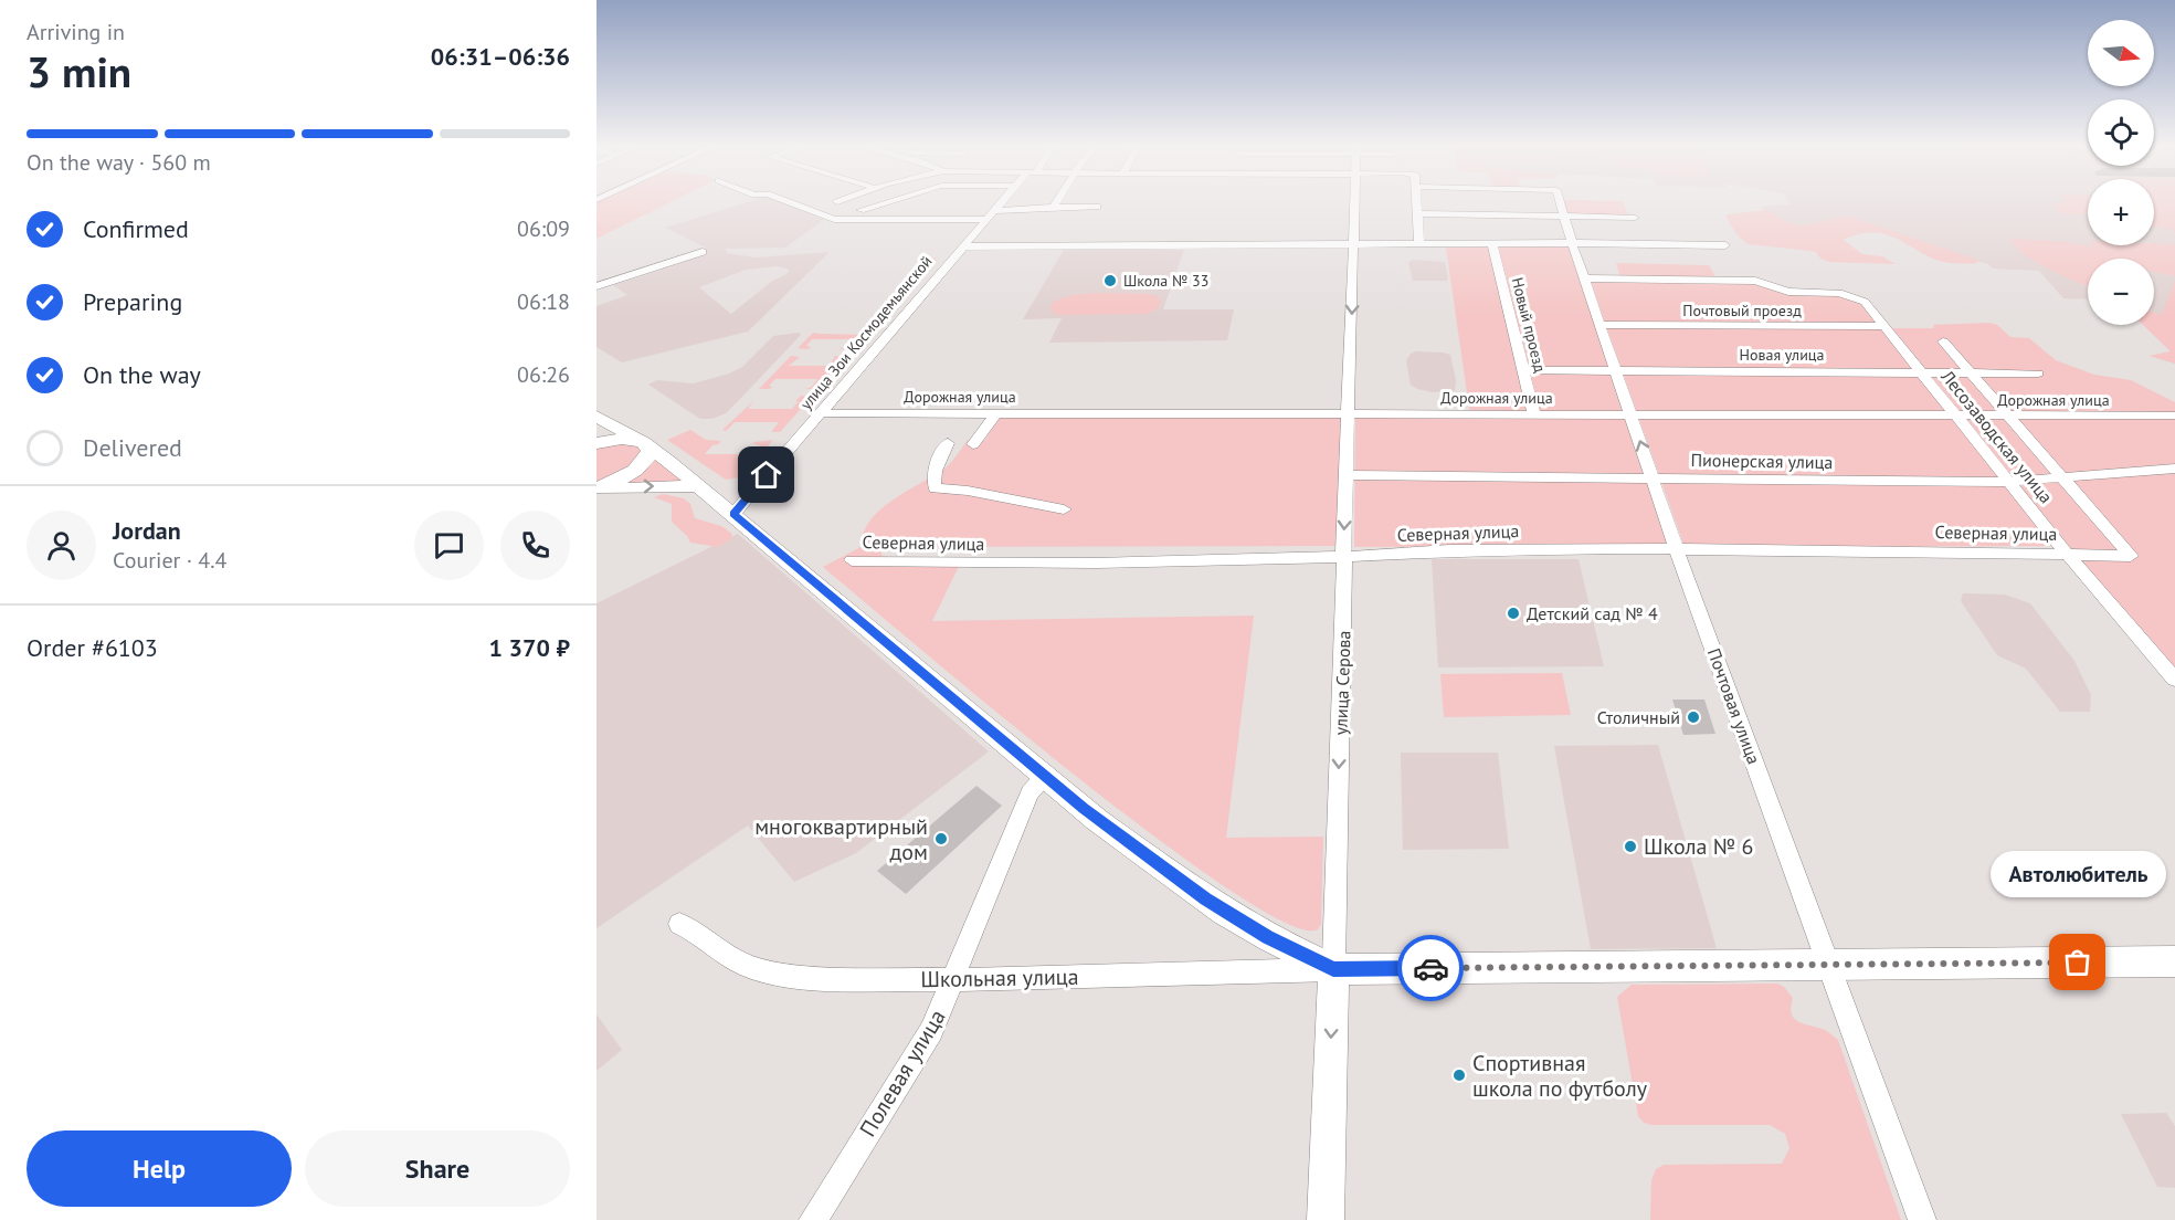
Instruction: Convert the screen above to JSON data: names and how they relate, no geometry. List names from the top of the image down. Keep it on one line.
{"streets":{"main road":["улица Серова","Школьная улица"],"street":["Почтовый проезд","Новый проезд","улица Зои Космодемьянской","Новая улица","Дорожная улица","Лесозаводская улица","Пионерская улица","Северная улица","Почтовая улица","Полевая улица"]},"crossings":[["Почтовый проезд","Лесозаводская улица"],["Почтовый проезд","Почтовая улица"],["Новый проезд","Новая улица"],["Новый проезд","Дорожная улица"],["улица Зои Космодемьянской","Дорожная улица"],["улица Зои Космодемьянской","Школьная улица"],["Новая улица","Лесозаводская улица"],["Новая улица","Почтовая улица"],["Дорожная улица","Лесозаводская улица"],["Дорожная улица","улица Серова"],["Дорожная улица","Почтовая улица"],["Лесозаводская улица","Пионерская улица"],["Лесозаводская улица","Северная улица"],["Лесозаводская улица","Почтовая улица"],["Пионерская улица","Северная улица"],["Пионерская улица","улица Серова"],["Пионерская улица","Почтовая улица"],["Северная улица","улица Серова"],["Северная улица","Почтовая улица"],["улица Серова","Школьная улица"],["Почтовая улица","Школьная улица"],["Школьная улица","Полевая улица"]],"one_way":["улица Серова"],"places":["Школа № 33","Детский сад № 4","Столичный","многоквартирный дом","Школа № 6","Автолюбитель","Спортивная школа по футболу"],"north":"right","page":{"heading":["3 min","Arriving in","06:31–06:36"],"panel":["Jordan","Courier · 4.4","Order #6103","1 370 ₽"],"map_buttons":["+","−"],"bar":"On the way · 560 m","list":[["Confirmed","06:09"],["Preparing","06:18"],["On the way","06:26"],"Delivered"],"bubble":"Автолюбитель","buttons":["Help","Share"]}}
